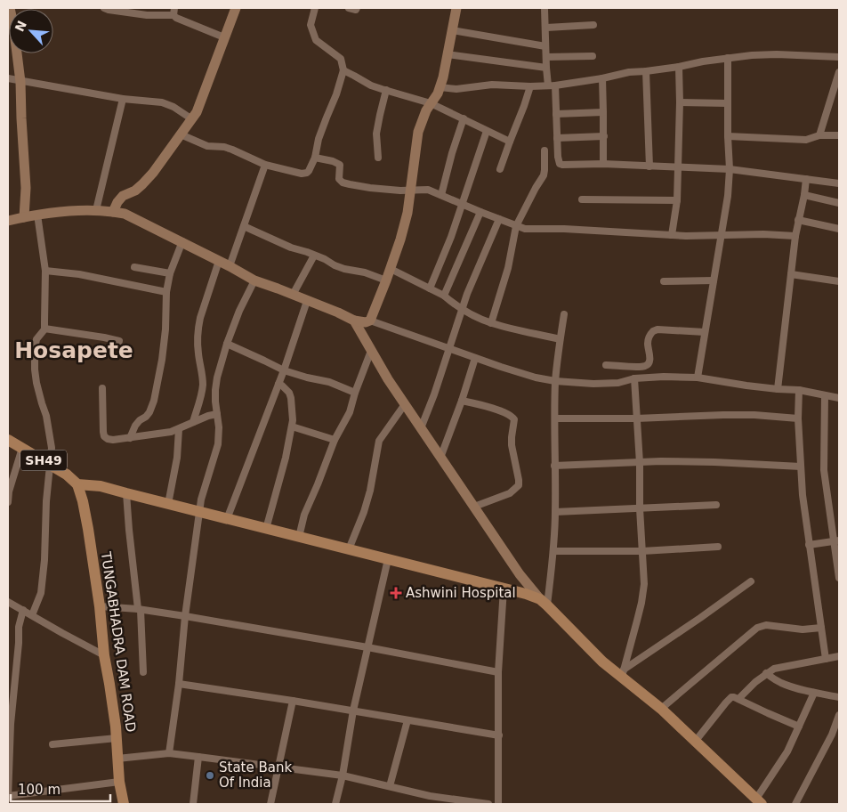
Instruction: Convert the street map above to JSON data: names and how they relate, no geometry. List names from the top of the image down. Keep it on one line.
{"streets":{"main road":["SH49","TUNGABHADRA DAM ROAD"]},"crossings":[["SH49","TUNGABHADRA DAM ROAD"]],"districts":["Hosapete"],"places":{"health":["Ashwini Hospital"],"other":["State Bank Of India"]},"scale_bar":"100 m","north":"top left"}
